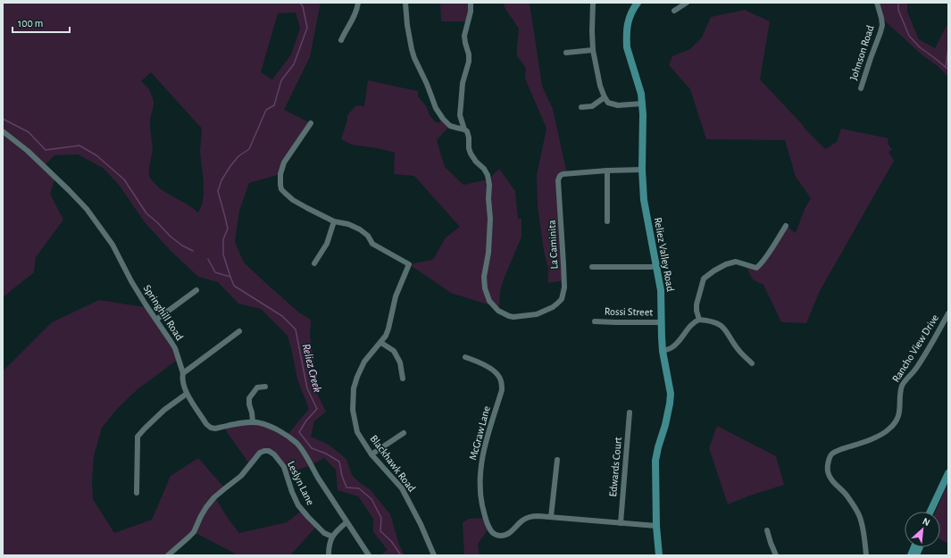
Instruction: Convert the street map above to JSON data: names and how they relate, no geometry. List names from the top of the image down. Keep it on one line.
{"streets":{"main road":["Reliez Valley Road"],"street":["Johnson Road","La Caminita","Rossi Street","Springhill Road","Rancho View Drive","McGraw Lane","Blackhawk Road","Edwards Court","Leslyn Lane"]},"crossings":[["La Caminita","Reliez Valley Road"],["Reliez Valley Road","Rossi Street"],["Reliez Valley Road","McGraw Lane"],["McGraw Lane","Edwards Court"]],"water":["Reliez Creek"],"scale_bar":"100 m","north":"top right"}
